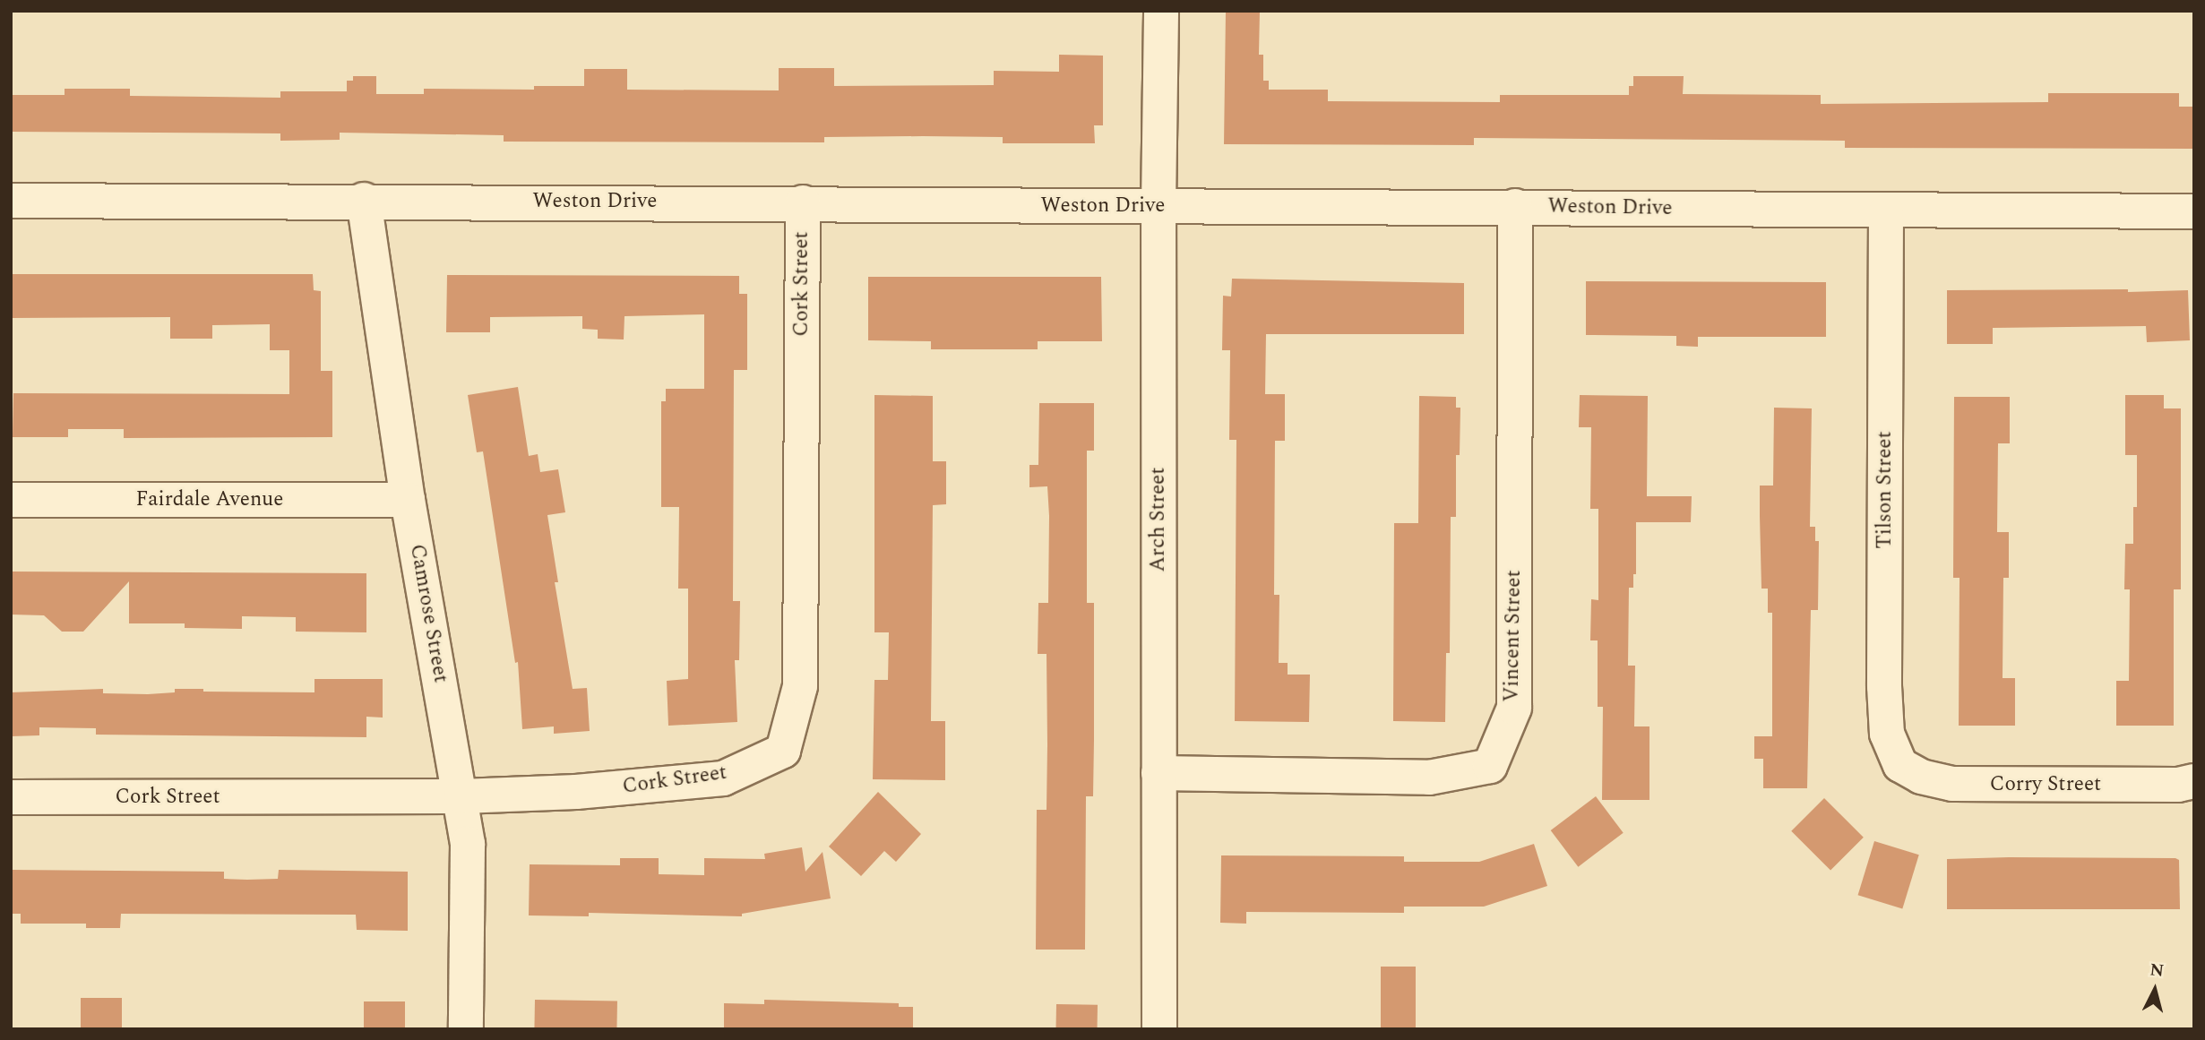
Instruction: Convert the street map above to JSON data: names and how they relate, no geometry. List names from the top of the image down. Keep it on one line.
{"streets":{"street":["Weston Drive","Cork Street","Tilson Street","Fairdale Avenue","Arch Street","Camrose Street","Vincent Street","Corry Street"]},"crossings":[["Weston Drive","Cork Street"],["Weston Drive","Tilson Street"],["Weston Drive","Arch Street"],["Weston Drive","Camrose Street"],["Weston Drive","Vincent Street"],["Cork Street","Camrose Street"],["Tilson Street","Corry Street"],["Fairdale Avenue","Camrose Street"],["Arch Street","Vincent Street"]],"north":"top"}
